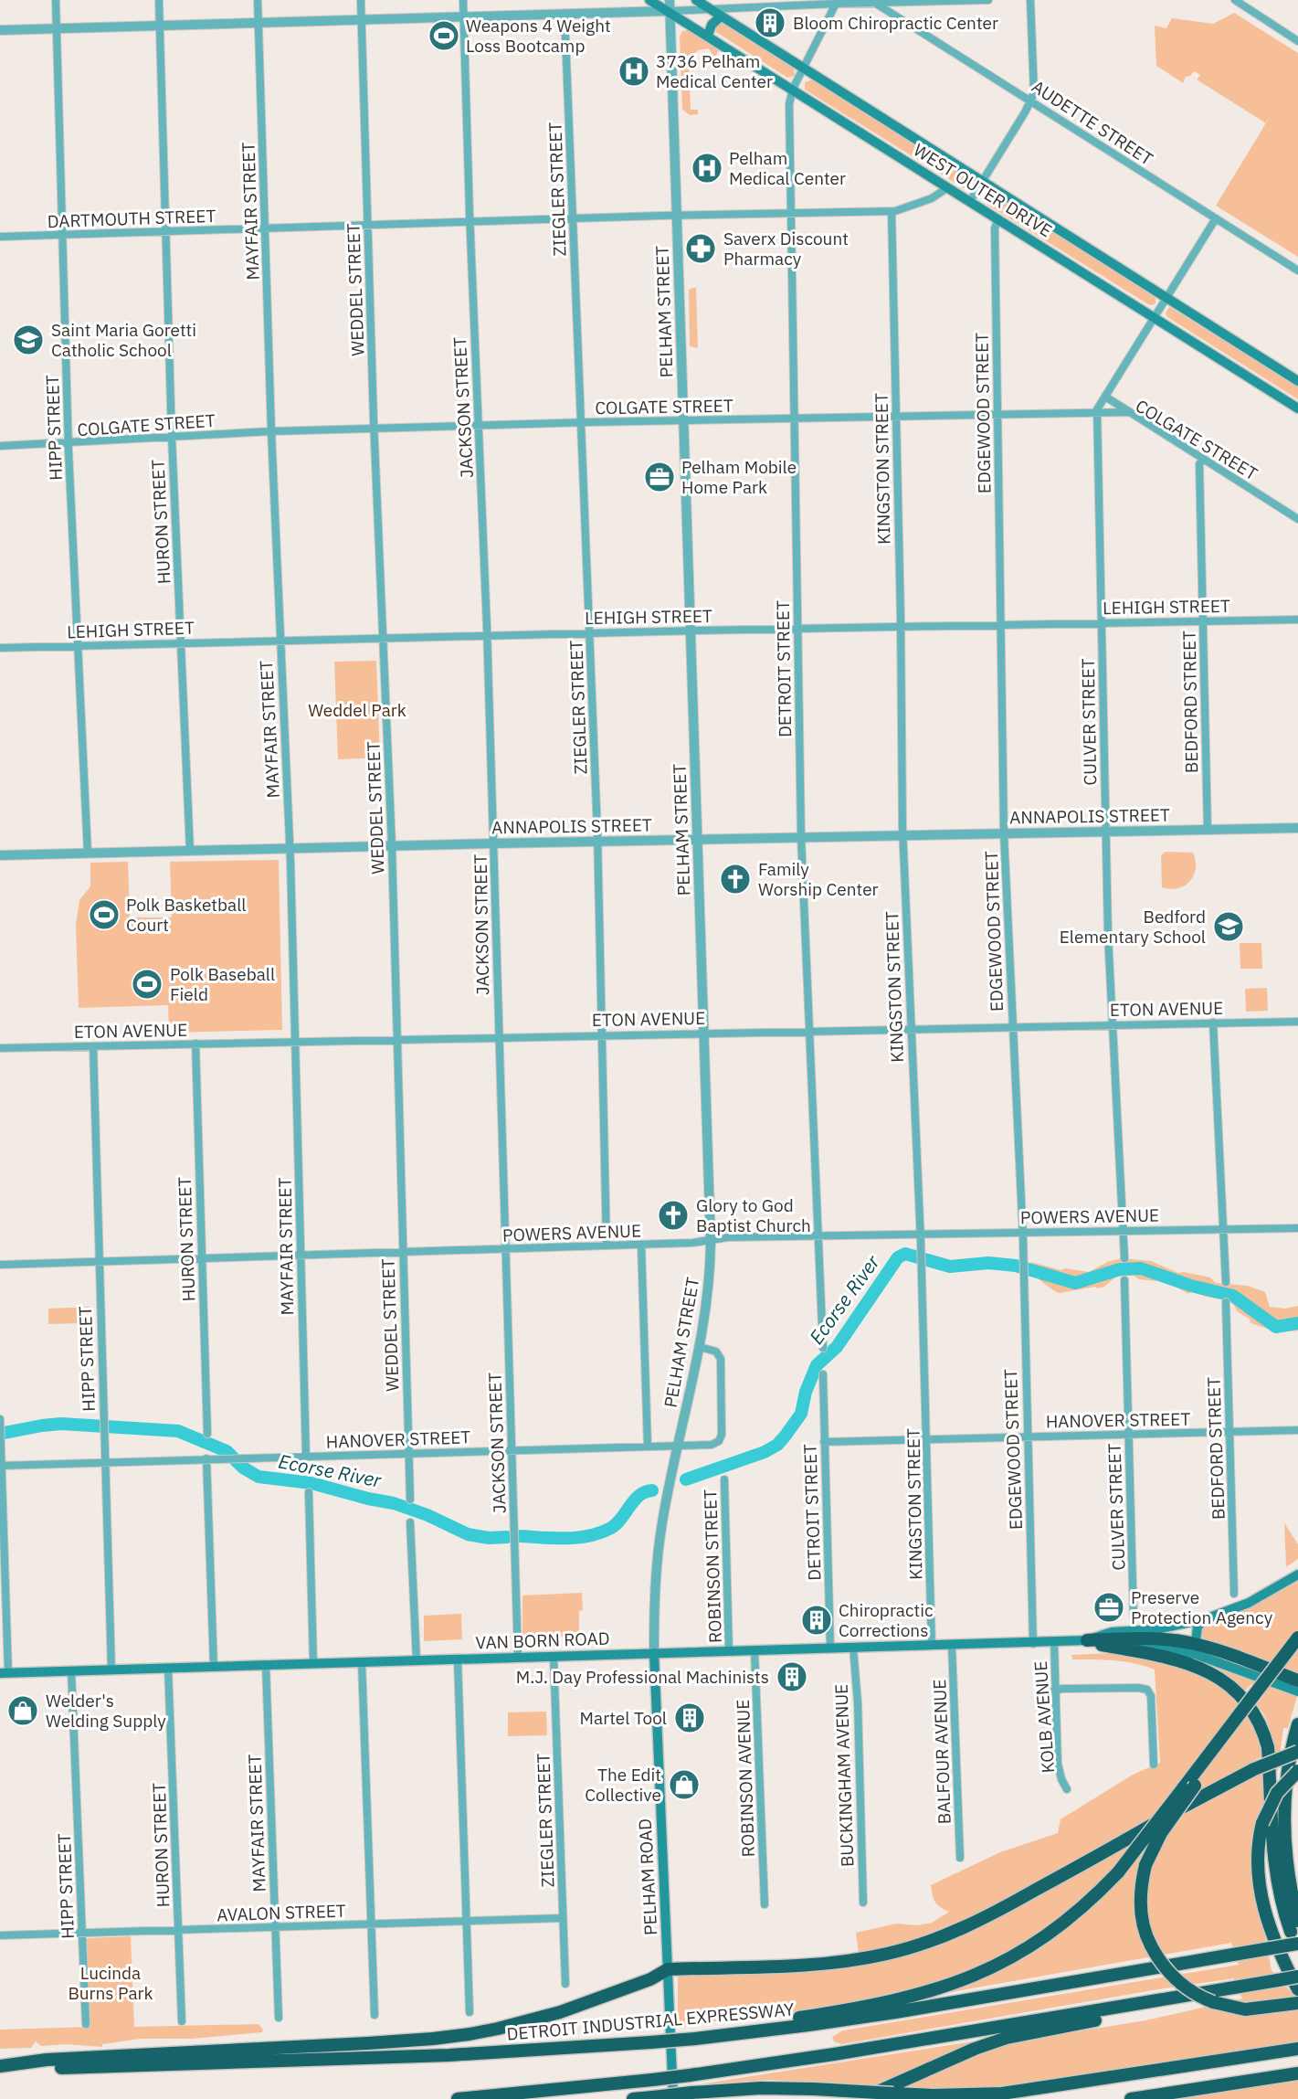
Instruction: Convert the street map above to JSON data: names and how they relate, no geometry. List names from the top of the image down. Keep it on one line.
{"streets":{"highway":["DETROIT INDUSTRIAL EXPRESSWAY"],"main road":["WEST OUTER DRIVE","VAN BORN ROAD","PELHAM ROAD"],"street":["AUDETTE STREET","ZIEGLER STREET","MAYFAIR STREET","DARTMOUTH STREET","WEDDEL STREET","PELHAM STREET","COLGATE STREET","JACKSON STREET","EDGEWOOD STREET","HIPP STREET","KINGSTON STREET","HURON STREET","LEHIGH STREET","DETROIT STREET","BEDFORD STREET","CULVER STREET","ANNAPOLIS STREET","ETON AVENUE","POWERS AVENUE","HANOVER STREET","ROBINSON STREET","KOLB AVENUE","BALFOUR AVENUE","BUCKINGHAM AVENUE","ROBINSON AVENUE","AVALON STREET"]},"crossings":[["AUDETTE STREET","CULVER STREET"],["ZIEGLER STREET","DARTMOUTH STREET"],["ZIEGLER STREET","COLGATE STREET"],["ZIEGLER STREET","LEHIGH STREET"],["ZIEGLER STREET","ANNAPOLIS STREET"],["ZIEGLER STREET","ETON AVENUE"],["ZIEGLER STREET","POWERS AVENUE"],["ZIEGLER STREET","VAN BORN ROAD"],["ZIEGLER STREET","AVALON STREET"],["WEST OUTER DRIVE","DARTMOUTH STREET"],["WEST OUTER DRIVE","PELHAM STREET"],["WEST OUTER DRIVE","EDGEWOOD STREET"],["WEST OUTER DRIVE","DETROIT STREET"],["WEST OUTER DRIVE","CULVER STREET"],["MAYFAIR STREET","DARTMOUTH STREET"],["MAYFAIR STREET","COLGATE STREET"],["MAYFAIR STREET","LEHIGH STREET"],["MAYFAIR STREET","ANNAPOLIS STREET"],["MAYFAIR STREET","ETON AVENUE"],["MAYFAIR STREET","POWERS AVENUE"],["MAYFAIR STREET","HANOVER STREET"],["MAYFAIR STREET","VAN BORN ROAD"],["MAYFAIR STREET","AVALON STREET"],["DARTMOUTH STREET","WEDDEL STREET"],["DARTMOUTH STREET","PELHAM STREET"],["DARTMOUTH STREET","JACKSON STREET"],["DARTMOUTH STREET","HIPP STREET"],["DARTMOUTH STREET","KINGSTON STREET"],["DARTMOUTH STREET","HURON STREET"],["DARTMOUTH STREET","DETROIT STREET"],["WEDDEL STREET","COLGATE STREET"],["WEDDEL STREET","LEHIGH STREET"],["WEDDEL STREET","ANNAPOLIS STREET"],["WEDDEL STREET","ETON AVENUE"],["WEDDEL STREET","POWERS AVENUE"],["WEDDEL STREET","HANOVER STREET"],["PELHAM STREET","COLGATE STREET"],["PELHAM STREET","LEHIGH STREET"],["PELHAM STREET","ANNAPOLIS STREET"],["PELHAM STREET","ETON AVENUE"],["PELHAM STREET","POWERS AVENUE"],["PELHAM STREET","HANOVER STREET"],["PELHAM STREET","VAN BORN ROAD"],["PELHAM STREET","PELHAM ROAD"],["COLGATE STREET","JACKSON STREET"],["COLGATE STREET","EDGEWOOD STREET"],["COLGATE STREET","HIPP STREET"],["COLGATE STREET","KINGSTON STREET"],["COLGATE STREET","HURON STREET"],["COLGATE STREET","DETROIT STREET"],["COLGATE STREET","BEDFORD STREET"],["COLGATE STREET","CULVER STREET"],["JACKSON STREET","LEHIGH STREET"],["JACKSON STREET","ANNAPOLIS STREET"],["JACKSON STREET","ETON AVENUE"],["JACKSON STREET","POWERS AVENUE"],["JACKSON STREET","HANOVER STREET"],["JACKSON STREET","VAN BORN ROAD"],["EDGEWOOD STREET","LEHIGH STREET"],["EDGEWOOD STREET","ANNAPOLIS STREET"],["EDGEWOOD STREET","ETON AVENUE"],["EDGEWOOD STREET","POWERS AVENUE"],["EDGEWOOD STREET","HANOVER STREET"],["EDGEWOOD STREET","VAN BORN ROAD"],["HIPP STREET","LEHIGH STREET"],["HIPP STREET","ANNAPOLIS STREET"],["HIPP STREET","ETON AVENUE"],["HIPP STREET","POWERS AVENUE"],["HIPP STREET","HANOVER STREET"],["HIPP STREET","VAN BORN ROAD"],["HIPP STREET","AVALON STREET"],["KINGSTON STREET","LEHIGH STREET"],["KINGSTON STREET","ANNAPOLIS STREET"],["KINGSTON STREET","ETON AVENUE"],["KINGSTON STREET","POWERS AVENUE"],["KINGSTON STREET","HANOVER STREET"],["KINGSTON STREET","VAN BORN ROAD"],["HURON STREET","LEHIGH STREET"],["HURON STREET","ANNAPOLIS STREET"],["HURON STREET","ETON AVENUE"],["HURON STREET","POWERS AVENUE"],["HURON STREET","VAN BORN ROAD"],["HURON STREET","AVALON STREET"],["LEHIGH STREET","DETROIT STREET"],["LEHIGH STREET","BEDFORD STREET"],["LEHIGH STREET","CULVER STREET"],["DETROIT STREET","ANNAPOLIS STREET"],["DETROIT STREET","ETON AVENUE"],["DETROIT STREET","POWERS AVENUE"],["DETROIT STREET","HANOVER STREET"],["DETROIT STREET","VAN BORN ROAD"],["BEDFORD STREET","ANNAPOLIS STREET"],["BEDFORD STREET","HANOVER STREET"],["CULVER STREET","ANNAPOLIS STREET"],["CULVER STREET","ETON AVENUE"],["CULVER STREET","POWERS AVENUE"],["CULVER STREET","HANOVER STREET"],["ROBINSON STREET","VAN BORN ROAD"],["VAN BORN ROAD","KOLB AVENUE"],["VAN BORN ROAD","BALFOUR AVENUE"],["VAN BORN ROAD","BUCKINGHAM AVENUE"],["VAN BORN ROAD","ROBINSON AVENUE"],["VAN BORN ROAD","PELHAM ROAD"]],"water":["Ecorse River"],"parks":["Weddel Park","Lucinda Burns Park"],"places":{"building":["Bloom Chiropractic Center","Chiropractic Corrections","M.J. Day Professional Machinists","Martel Tool"],"sports":["Weapons 4 Weight Loss Bootcamp","Polk Basketball Court","Polk Baseball Field"],"hospital":["3736 Pelham Medical Center","Pelham Medical Center"],"pharmacy":["Saverx Discount Pharmacy"],"school or university":["Saint Maria Goretti Catholic School","Bedford Elementary School"],"office":["Pelham Mobile Home Park","Preserve Protection Agency"],"church":["Family Worship Center","Glory to God Baptist Church"],"shop":["Welder's Welding Supply","The Edit Collective"]}}
